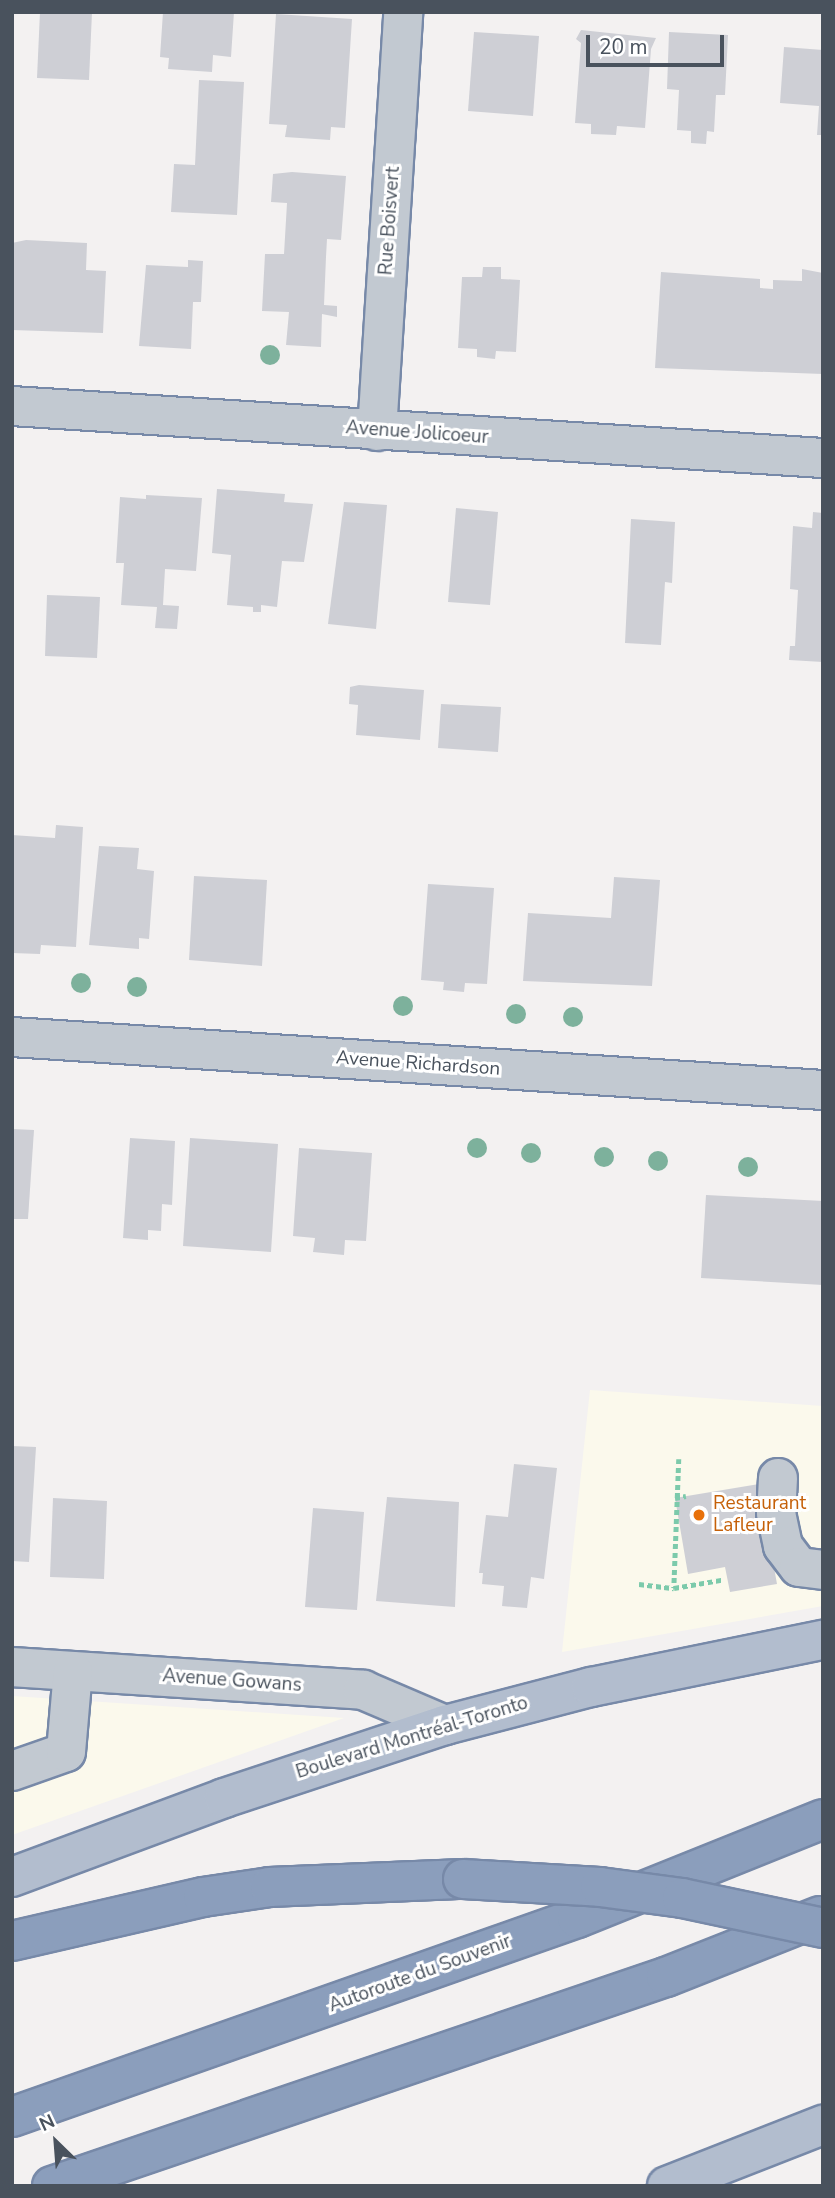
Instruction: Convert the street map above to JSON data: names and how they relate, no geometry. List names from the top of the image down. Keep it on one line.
{"streets":{"highway":["Autoroute du Souvenir"],"main road":["Boulevard Montréal-Toronto"],"street":["Rue Boisvert","Avenue Jolicoeur","Avenue Richardson","Avenue Gowans"]},"crossings":[["Rue Boisvert","Avenue Jolicoeur"],["Avenue Gowans","Boulevard Montréal-Toronto"]],"places":["Restaurant Lafleur"],"scale_bar":"20 m","north":"top left"}
